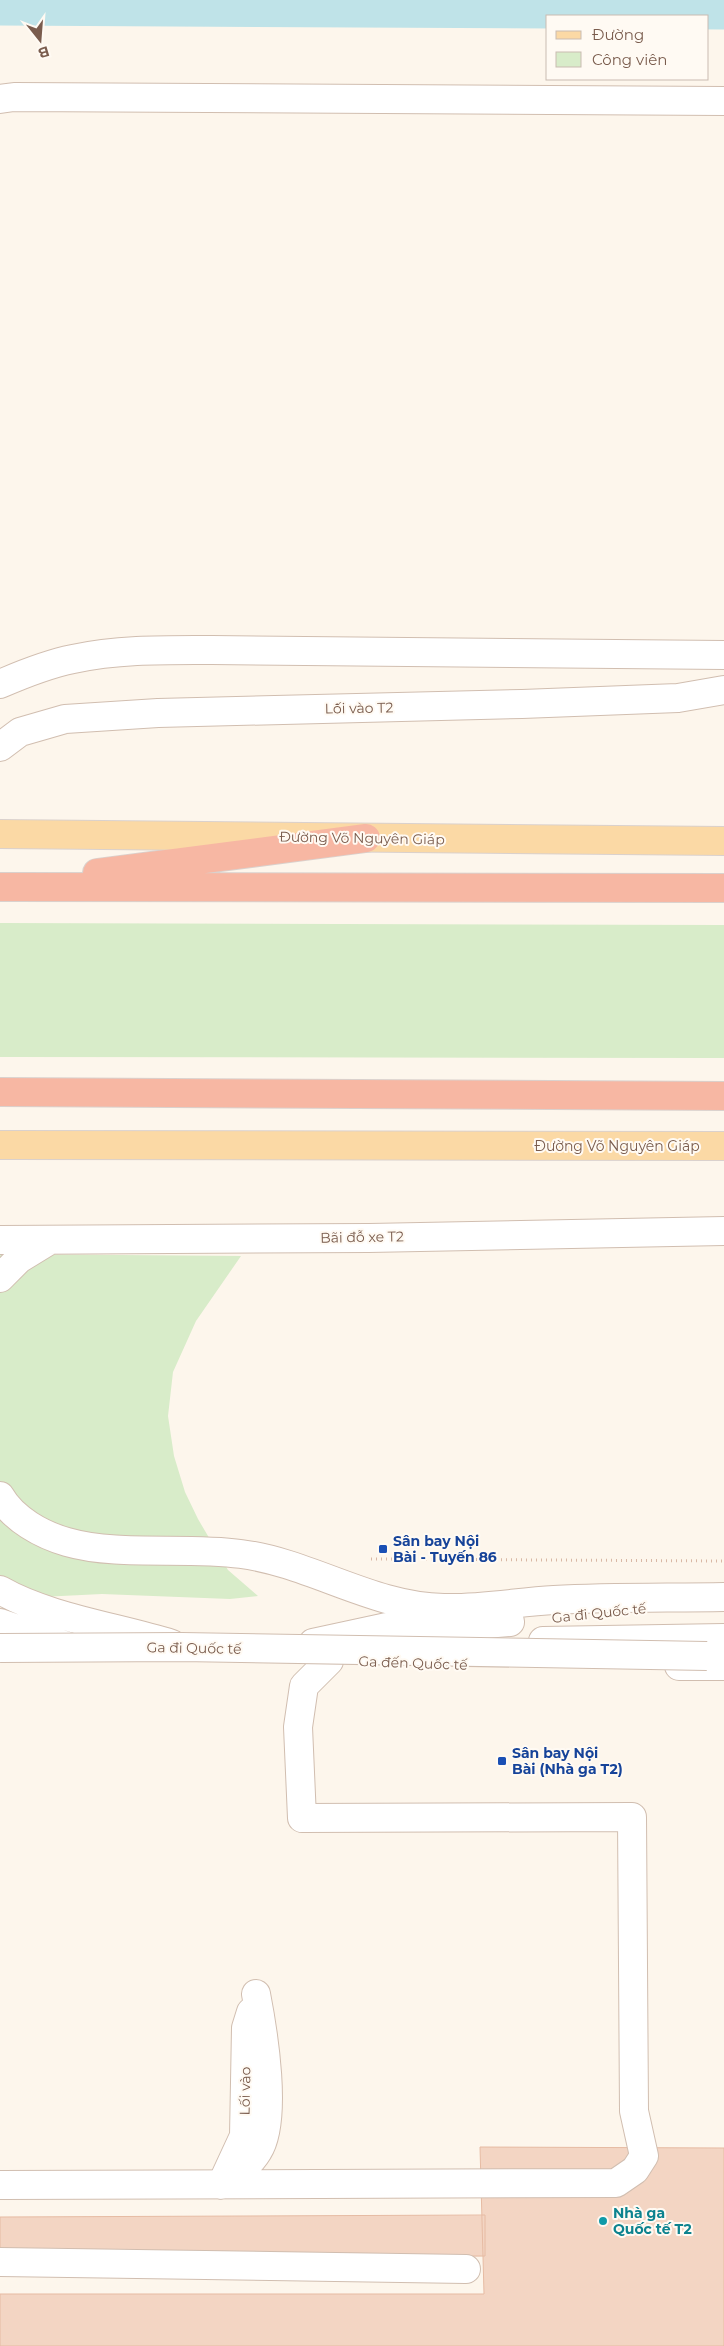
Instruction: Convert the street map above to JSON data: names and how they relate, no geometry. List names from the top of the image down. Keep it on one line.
{"streets":{"main road":["Đường Võ Nguyên Giáp"],"lane":["Lối vào T2","Bãi đỗ xe T2","Ga đi Quốc tế","Ga đến Quốc tế","Lối vào"]},"places":{"transit":["Sân bay Nội Bài - Tuyến 86","Sân bay Nội Bài (Nhà ga T2)"],"other":["Nhà ga Quốc tế T2"]},"legend":["Đường","Công viên"],"north":"bottom"}
